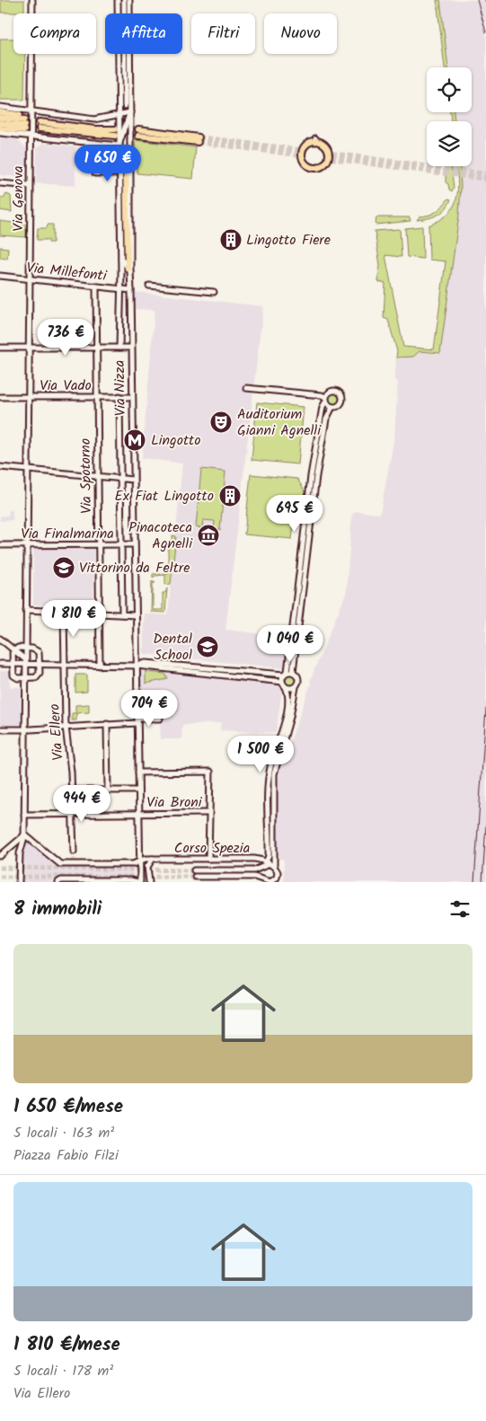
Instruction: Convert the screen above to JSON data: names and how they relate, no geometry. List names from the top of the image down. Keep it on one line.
{"streets":{"street":["Via Genova","Via Millefonti","Via Vado","Via Nizza","Via Spotorno","Via Finalmarina","Via Ellero","Via Broni","Corso Spezia"]},"crossings":[["Via Genova","Via Millefonti"],["Via Genova","Via Vado"],["Via Genova","Via Finalmarina"],["Via Genova","Via Broni"],["Via Genova","Corso Spezia"],["Via Millefonti","Via Nizza"],["Via Millefonti","Via Spotorno"],["Via Vado","Via Spotorno"],["Via Nizza","Via Finalmarina"],["Via Nizza","Via Broni"],["Via Nizza","Corso Spezia"],["Via Spotorno","Via Finalmarina"],["Via Ellero","Via Broni"]],"places":{"building":["Lingotto Fiere","Ex Fiat Lingotto"],"theatre":["Auditorium Gianni Agnelli"],"metro station":["Lingotto"],"museum":["Pinacoteca Agnelli"],"school or university":["Vittorino da Feltre","Dental School"]},"page":{"chip":["Compra","Affitta","Filtri","Nuovo"],"price":["1 650 €","736 €","695 €","1 810 €","1 040 €","704 €","1 500 €","944 €"],"heading":"8 immobili","list":[{"name":"1 650 €/mese","note":"5 locali · 163 m² · Piazza Fabio Filzi"},{"name":"1 810 €/mese","note":"5 locali · 178 m² · Via Ellero"}]}}
